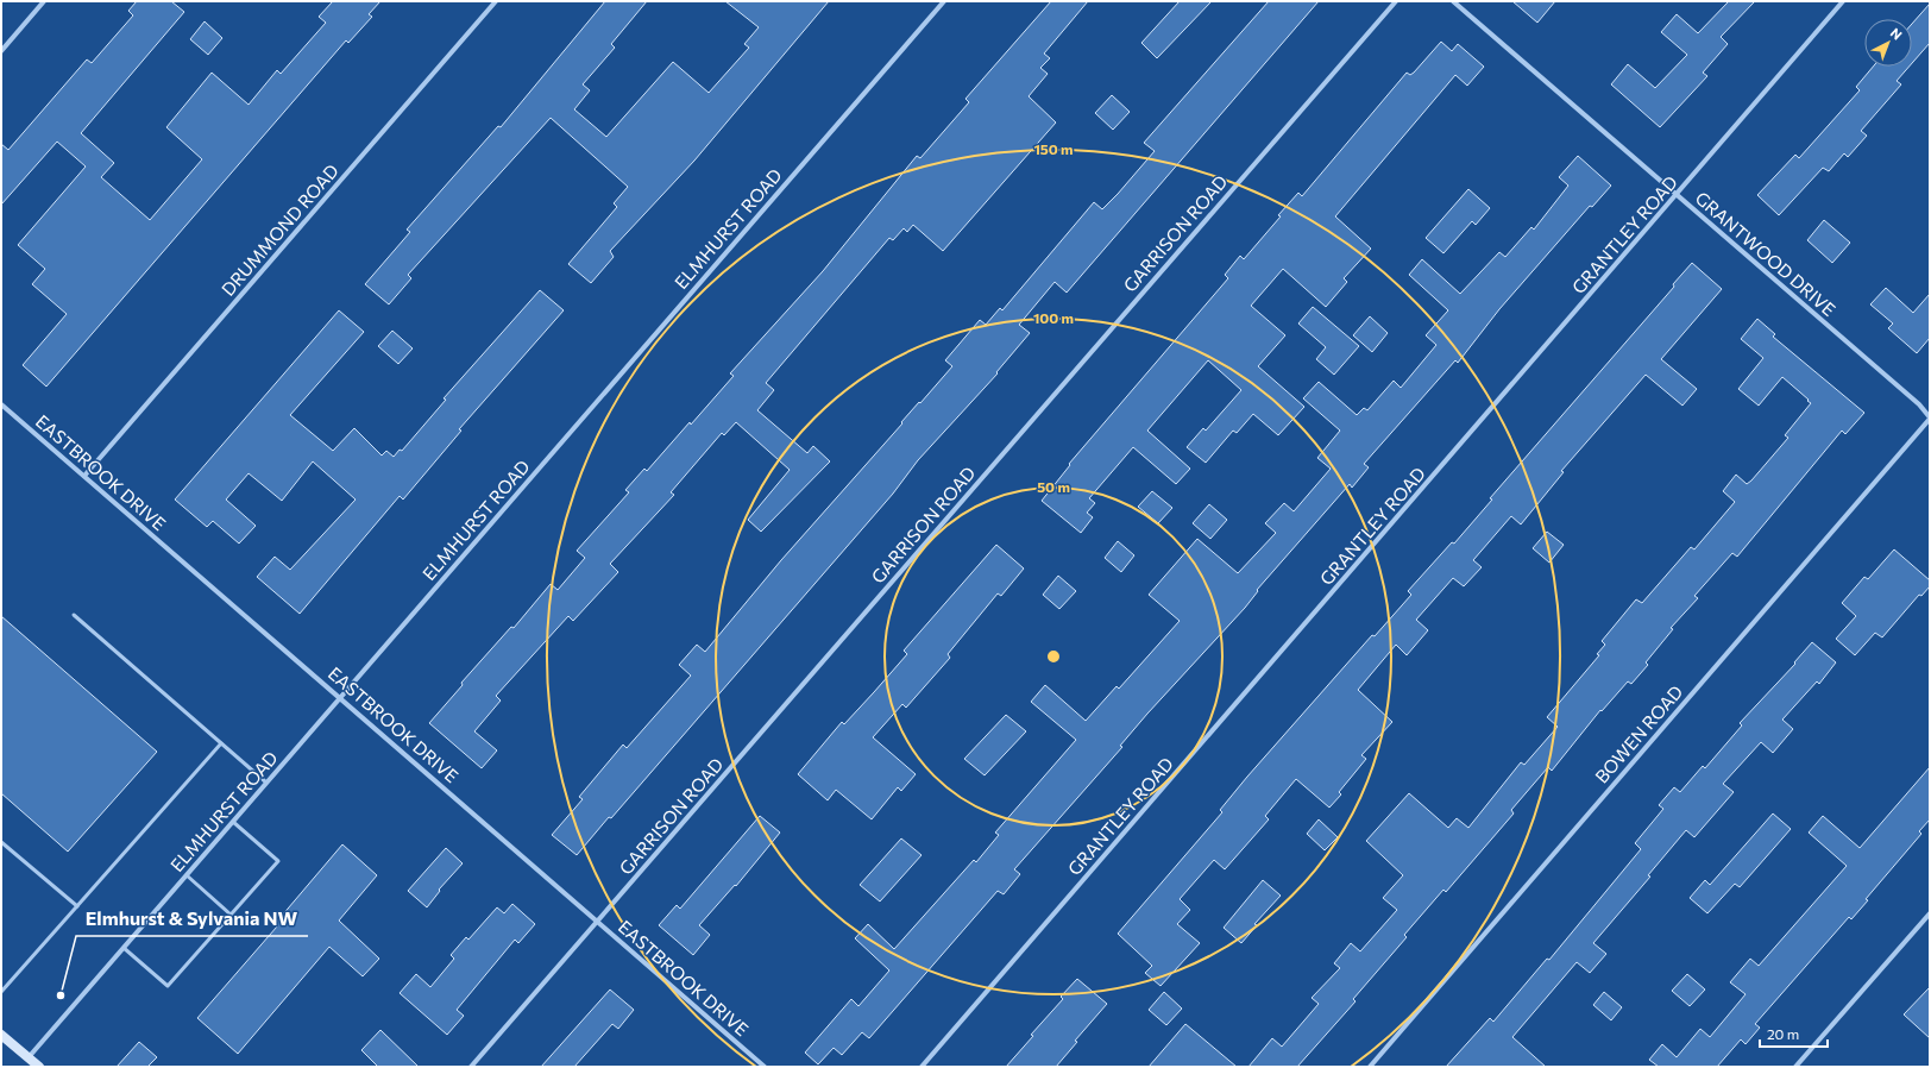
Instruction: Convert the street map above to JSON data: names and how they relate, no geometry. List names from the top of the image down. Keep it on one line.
{"streets":{"street":["ELMHURST ROAD","DRUMMOND ROAD","GARRISON ROAD","GRANTLEY ROAD","GRANTWOOD DRIVE","EASTBROOK DRIVE","BOWEN ROAD"]},"crossings":[["ELMHURST ROAD","EASTBROOK DRIVE"],["DRUMMOND ROAD","EASTBROOK DRIVE"],["GARRISON ROAD","EASTBROOK DRIVE"],["GRANTLEY ROAD","GRANTWOOD DRIVE"],["GRANTWOOD DRIVE","BOWEN ROAD"]],"places":["Elmhurst & Sylvania NW"],"scale_bar":"20 m","north":"top right","rings":["150 m","100 m","50 m"]}
